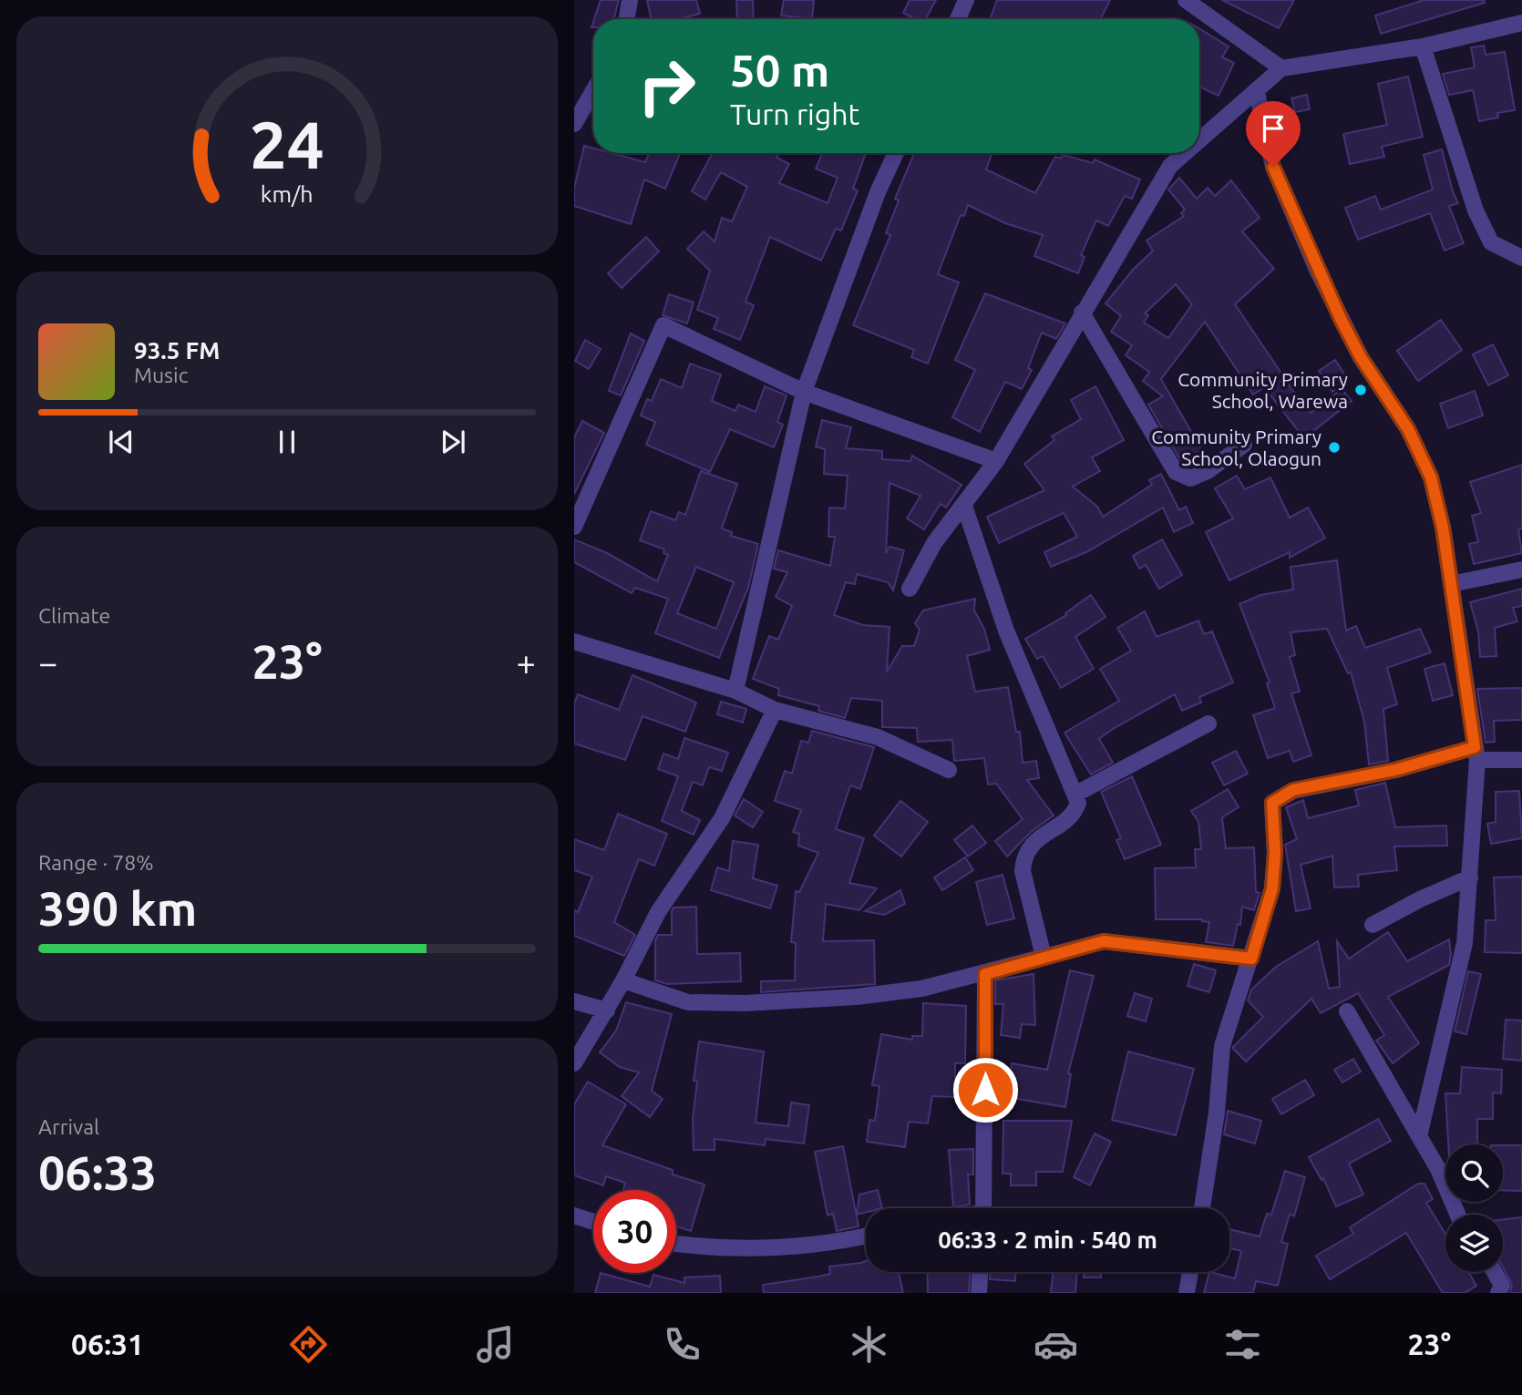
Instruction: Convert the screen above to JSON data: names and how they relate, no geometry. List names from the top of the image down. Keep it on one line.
{"places":["Community Primary School, Warewa","Community Primary School, Olaogun"],"page":{"turn":["50 m","Turn right"],"song":["93.5 FM","Music"],"tile":["Climate",["Range · 78%","390 km"],["Arrival","06:33"]],"heat":["−","23°","+"],"limit":"30","trip":"06:33 · 2 min · 540 m","tabs":["06:31","23°"],"gauge":["24","km/h"]}}
